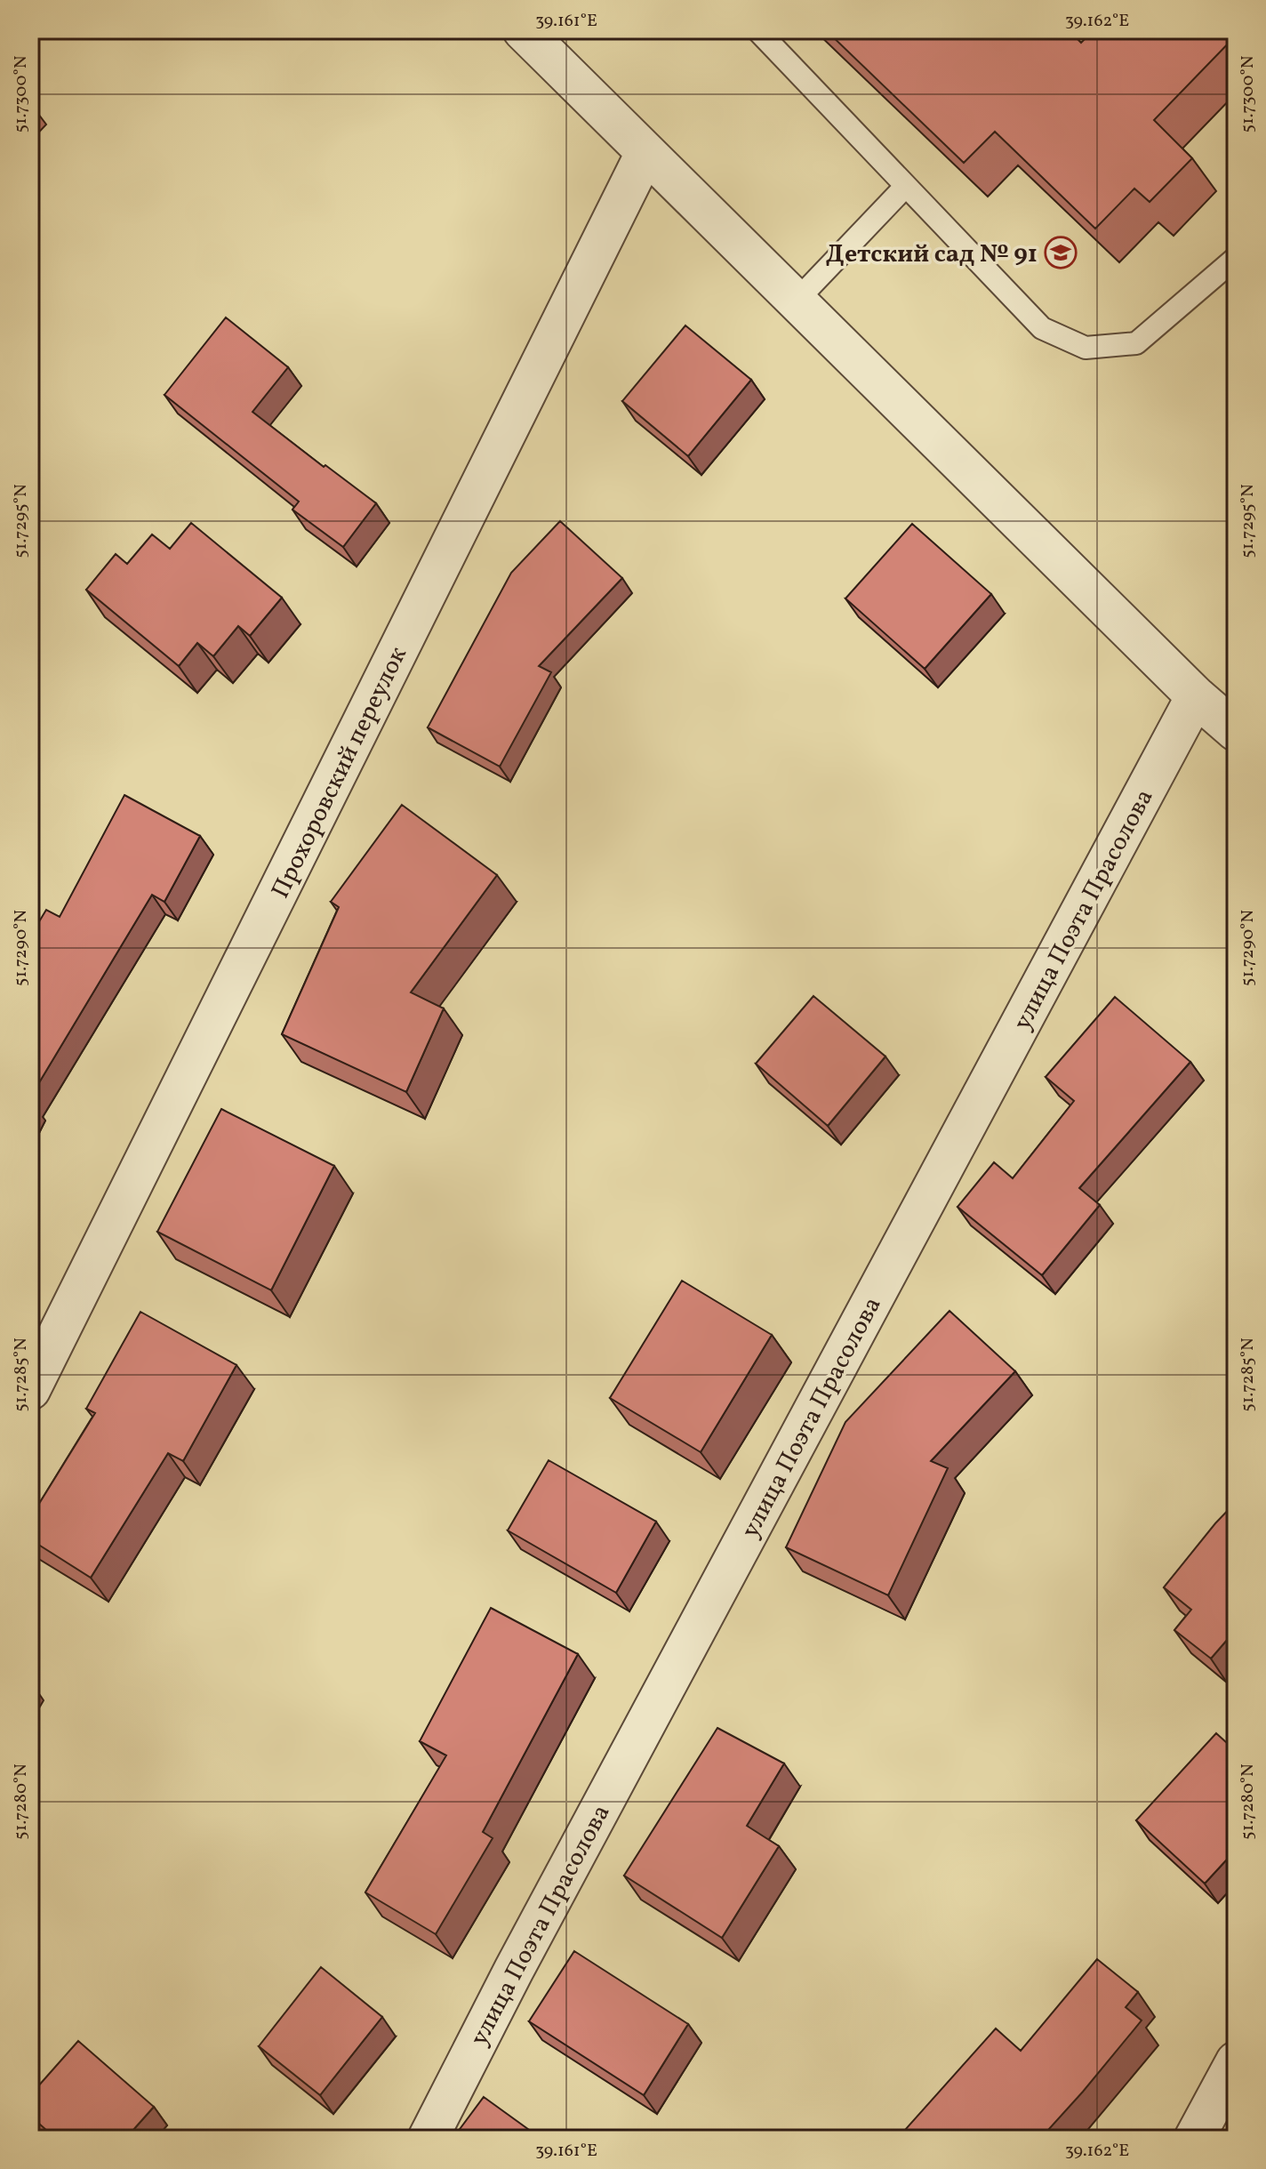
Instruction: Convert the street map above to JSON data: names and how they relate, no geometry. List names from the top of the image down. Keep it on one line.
{"streets":{"street":["Прохоровский переулок","улица Поэта Прасолова"]},"places":{"school or university":["Детский сад № 91"]},"coordinates":["39.161°E","39.162°E","51.7300°N","51.7295°N","51.7290°N","51.7285°N","51.7280°N"]}
